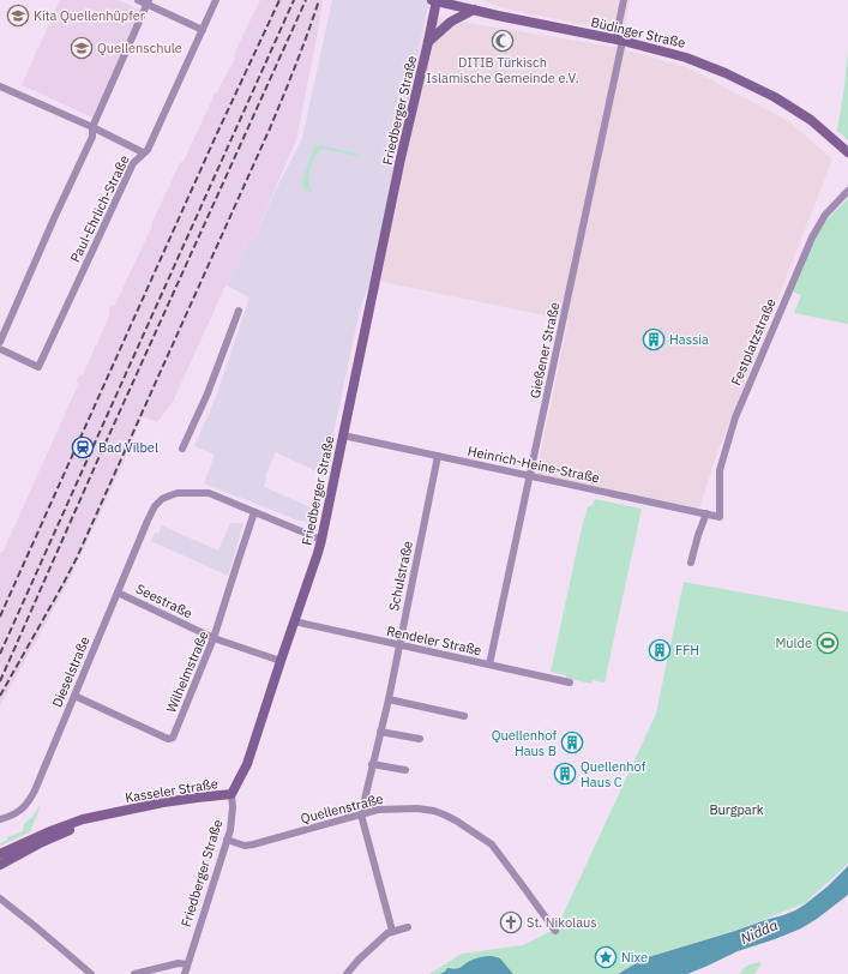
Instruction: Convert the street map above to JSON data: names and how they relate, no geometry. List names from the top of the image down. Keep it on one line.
{"streets":{"main road":["Büdinger Straße","Friedberger Straße","Kasseler Straße"],"street":["Paul-Ehrlich-Straße","Festplatzstraße","Gießener Straße","Heinrich-Heine-Straße","Schulstraße","Seestraße","Rendeler Straße","Dieselstraße","Wilhelmstraße","Quellenstraße"]},"crossings":[["Büdinger Straße","Friedberger Straße"],["Büdinger Straße","Gießener Straße"],["Friedberger Straße","Heinrich-Heine-Straße"],["Friedberger Straße","Seestraße"],["Friedberger Straße","Rendeler Straße"],["Friedberger Straße","Dieselstraße"],["Friedberger Straße","Kasseler Straße"],["Friedberger Straße","Quellenstraße"],["Festplatzstraße","Heinrich-Heine-Straße"],["Gießener Straße","Heinrich-Heine-Straße"],["Gießener Straße","Rendeler Straße"],["Heinrich-Heine-Straße","Schulstraße"],["Schulstraße","Rendeler Straße"],["Schulstraße","Quellenstraße"],["Seestraße","Dieselstraße"],["Seestraße","Wilhelmstraße"],["Dieselstraße","Wilhelmstraße"]],"water":["Nidda"],"parks":["Burgpark"],"places":{"school or university":["Kita Quellenhüpfer","Quellenschule"],"mosque":["DITIB Türkisch Islamische Gemeinde e.V."],"building":["Hassia","FFH","Quellenhof Haus B","Quellenhof Haus C"],"station":["Bad Vilbel"],"sports":["Mulde"],"church":["St. Nikolaus"],"place":["Nixe"]}}
